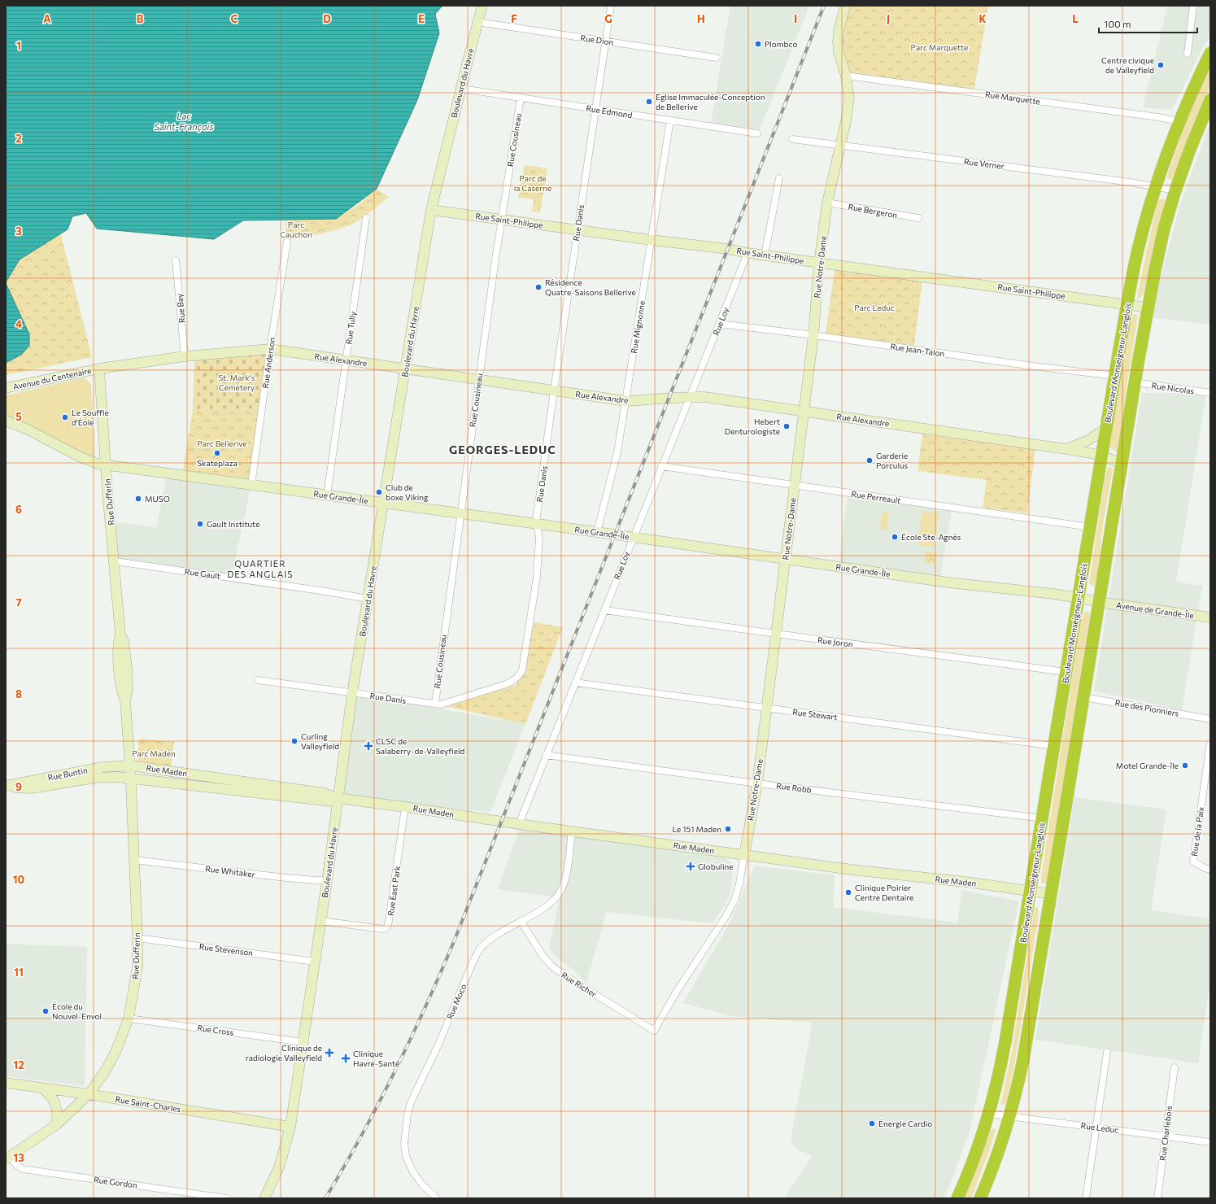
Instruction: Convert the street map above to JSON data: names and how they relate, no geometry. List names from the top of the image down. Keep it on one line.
{"streets":{"highway":["Boulevard Monseigneur-Langlois"],"street":["Rue Dion","Boulevard du Havre","Rue Marquette","Rue Edmond","Rue Cousineau","Rue Verner","Rue Bergeron","Rue Saint-Philippe","Rue Danis","Rue Notre-Dame","Rue Bay","Rue Loy","Rue Mignonne","Rue Tully","Rue Jean-Talon","Rue Alexandre","Rue Anderson","Avenue du Centenaire","Rue Nicolas","Rue Grande-Île","Rue Perreault","Rue Dufferin","Rue Gault","Avenue de Grande-Île","Rue Joron","Rue des Pionniers","Rue Stewart","Rue Maden","Rue Buntin","Rue Robb","Rue de la Paix","Rue Whitaker","Rue East Park","Rue Stevenson","Rue Richer","Rue Moco","Rue Cross","Rue Saint-Charles","Rue Leduc","Rue Charlebois","Rue Gordon"]},"crossings":[["Rue Dion","Boulevard du Havre"],["Rue Dion","Rue Danis"],["Boulevard du Havre","Rue Edmond"],["Boulevard du Havre","Rue Saint-Philippe"],["Boulevard du Havre","Rue Danis"],["Boulevard du Havre","Rue Alexandre"],["Boulevard du Havre","Rue Grande-Île"],["Boulevard du Havre","Rue Gault"],["Boulevard du Havre","Rue Maden"],["Boulevard du Havre","Rue Whitaker"],["Boulevard du Havre","Rue East Park"],["Boulevard du Havre","Rue Stevenson"],["Boulevard du Havre","Rue Cross"],["Boulevard du Havre","Rue Saint-Charles"],["Rue Marquette","Rue Notre-Dame"],["Rue Marquette","Boulevard Monseigneur-Langlois"],["Rue Edmond","Rue Cousineau"],["Rue Edmond","Rue Danis"],["Rue Edmond","Rue Mignonne"],["Rue Cousineau","Rue Saint-Philippe"],["Rue Cousineau","Rue Danis"],["Rue Cousineau","Rue Alexandre"],["Rue Cousineau","Rue Grande-Île"],["Rue Verner","Rue Notre-Dame"],["Rue Verner","Boulevard Monseigneur-Langlois"],["Rue Bergeron","Rue Notre-Dame"],["Rue Saint-Philippe","Rue Danis"],["Rue Saint-Philippe","Rue Notre-Dame"],["Rue Saint-Philippe","Rue Loy"],["Rue Saint-Philippe","Rue Mignonne"],["Rue Saint-Philippe","Boulevard Monseigneur-Langlois"],["Rue Danis","Rue Alexandre"],["Rue Danis","Rue Grande-Île"],["Rue Notre-Dame","Rue Jean-Talon"],["Rue Notre-Dame","Rue Alexandre"],["Rue Notre-Dame","Rue Grande-Île"],["Rue Notre-Dame","Rue Perreault"],["Rue Notre-Dame","Rue Joron"],["Rue Notre-Dame","Rue Stewart"],["Rue Notre-Dame","Rue Maden"],["Rue Notre-Dame","Rue Robb"],["Rue Notre-Dame","Rue Richer"],["Rue Bay","Rue Alexandre"],["Rue Loy","Rue Jean-Talon"],["Rue Loy","Rue Alexandre"],["Rue Loy","Rue Grande-Île"],["Rue Loy","Rue Perreault"],["Rue Loy","Rue Joron"],["Rue Loy","Rue Stewart"],["Rue Loy","Rue Maden"],["Rue Loy","Rue Robb"],["Rue Mignonne","Rue Alexandre"],["Rue Mignonne","Rue Grande-Île"],["Rue Tully","Rue Alexandre"],["Rue Tully","Rue Grande-Île"],["Rue Jean-Talon","Boulevard Monseigneur-Langlois"],["Rue Alexandre","Rue Anderson"],["Rue Alexandre","Boulevard Monseigneur-Langlois"],["Rue Alexandre","Avenue du Centenaire"],["Rue Alexandre","Rue Dufferin"],["Rue Anderson","Rue Grande-Île"],["Boulevard Monseigneur-Langlois","Rue Grande-Île"],["Boulevard Monseigneur-Langlois","Rue Perreault"],["Boulevard Monseigneur-Langlois","Rue Joron"],["Boulevard Monseigneur-Langlois","Rue Stewart"],["Boulevard Monseigneur-Langlois","Rue Maden"],["Boulevard Monseigneur-Langlois","Rue Robb"],["Boulevard Monseigneur-Langlois","Rue Leduc"],["Avenue du Centenaire","Rue Dufferin"],["Rue Grande-Île","Rue Dufferin"],["Rue Grande-Île","Avenue de Grande-Île"],["Rue Dufferin","Rue Gault"],["Rue Dufferin","Rue Maden"],["Rue Dufferin","Rue Buntin"],["Rue Dufferin","Rue Whitaker"],["Rue Dufferin","Rue Stevenson"],["Rue Dufferin","Rue Cross"],["Rue Dufferin","Rue Saint-Charles"],["Rue Dufferin","Rue Gordon"],["Rue Maden","Rue Buntin"],["Rue Maden","Rue East Park"],["Rue Maden","Rue Moco"],["Rue Richer","Rue Moco"],["Rue Leduc","Rue Charlebois"]],"districts":["GEORGES-LEDUC","QUARTIER DES ANGLAIS"],"water":["Lac Saint-François"],"parks":["Parc Marquette","Parc de la Caserne","Parc Cauchon","Parc Leduc","St. Mark's Cemetery","Parc Bellerive","Parc Maden"],"places":{"other":["Plombco","Centre civique de Valleyfield","Église Immaculée-Conception de Bellerive","Résidence Quatre-Saisons Bellerive","Le Souffle d'Éole","Hebert Denturologiste","Skateplaza","Garderie Porculus","Club de boxe Viking","MUSO","Gault Institute","École Ste-Agnès","Curling Valleyfield","Motel Grande-île","Le 151 Maden","Clinique Poirier Centre Dentaire","École du Nouvel-Envol","Énergie Cardio"],"health":["CLSC de Salaberry-de-Valleyfield","Globuline","Clinique de radiologie Valleyfield","Clinique Havre-Santé"]},"scale_bar":"100 m","grid":{"columns":["A","B","C","D","E","F","G","H","I","J","K","L"],"rows":["1","2","3","4","5","6","7","8","9","10","11","12","13"]}}
